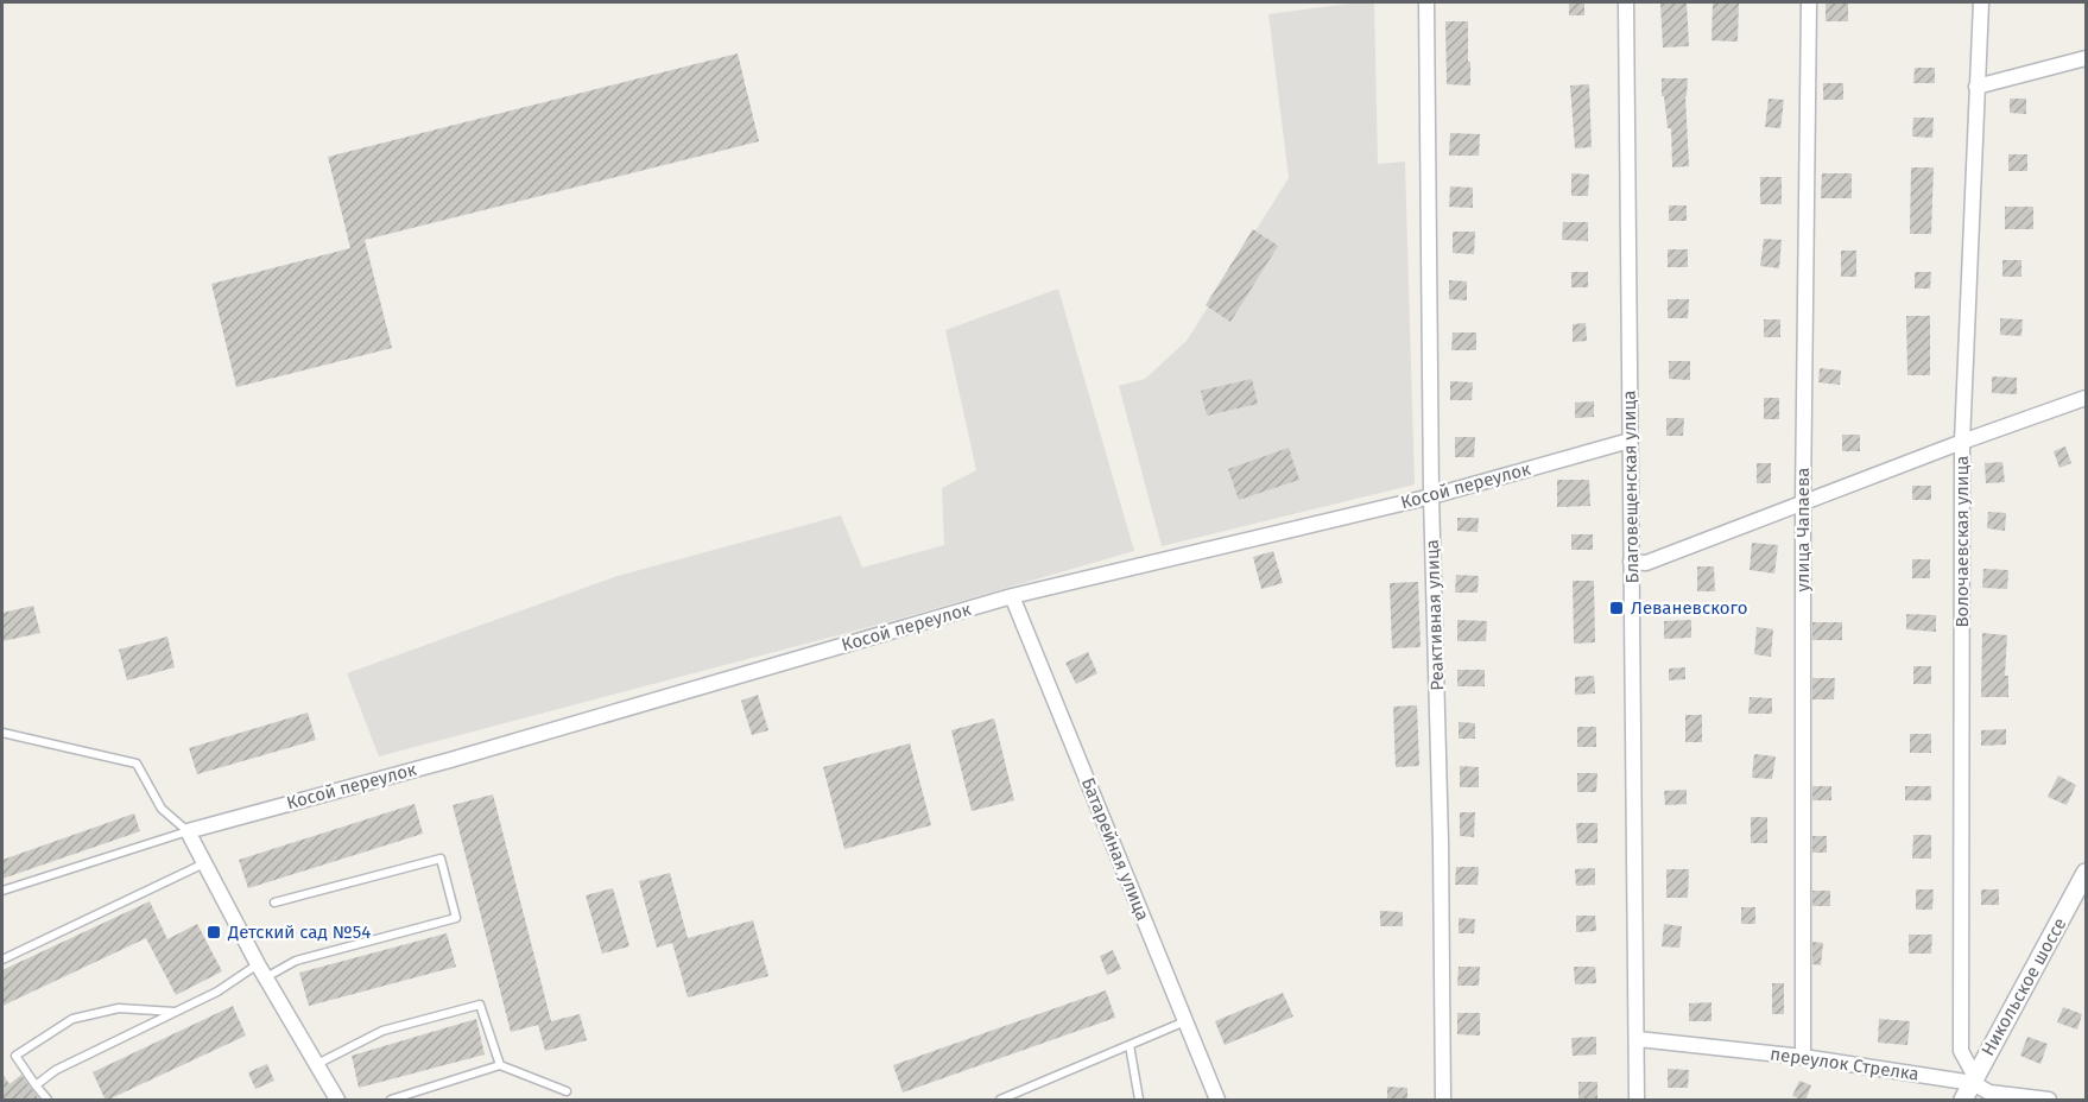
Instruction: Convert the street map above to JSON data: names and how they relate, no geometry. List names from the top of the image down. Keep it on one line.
{"streets":{"street":["Косой переулок","Благовещенская улица","улица Чапаева","Волочаевская улица","Реактивная улица","Батарейная улица","Никольское шоссе","переулок Стрелка"]},"crossings":[["Косой переулок","Благовещенская улица"],["Косой переулок","Реактивная улица"],["Косой переулок","Батарейная улица"],["Благовещенская улица","переулок Стрелка"],["улица Чапаева","переулок Стрелка"],["Волочаевская улица","Никольское шоссе"],["Волочаевская улица","переулок Стрелка"],["Никольское шоссе","переулок Стрелка"]],"places":{"transit":["Леваневского","Детский сад №54"]}}
